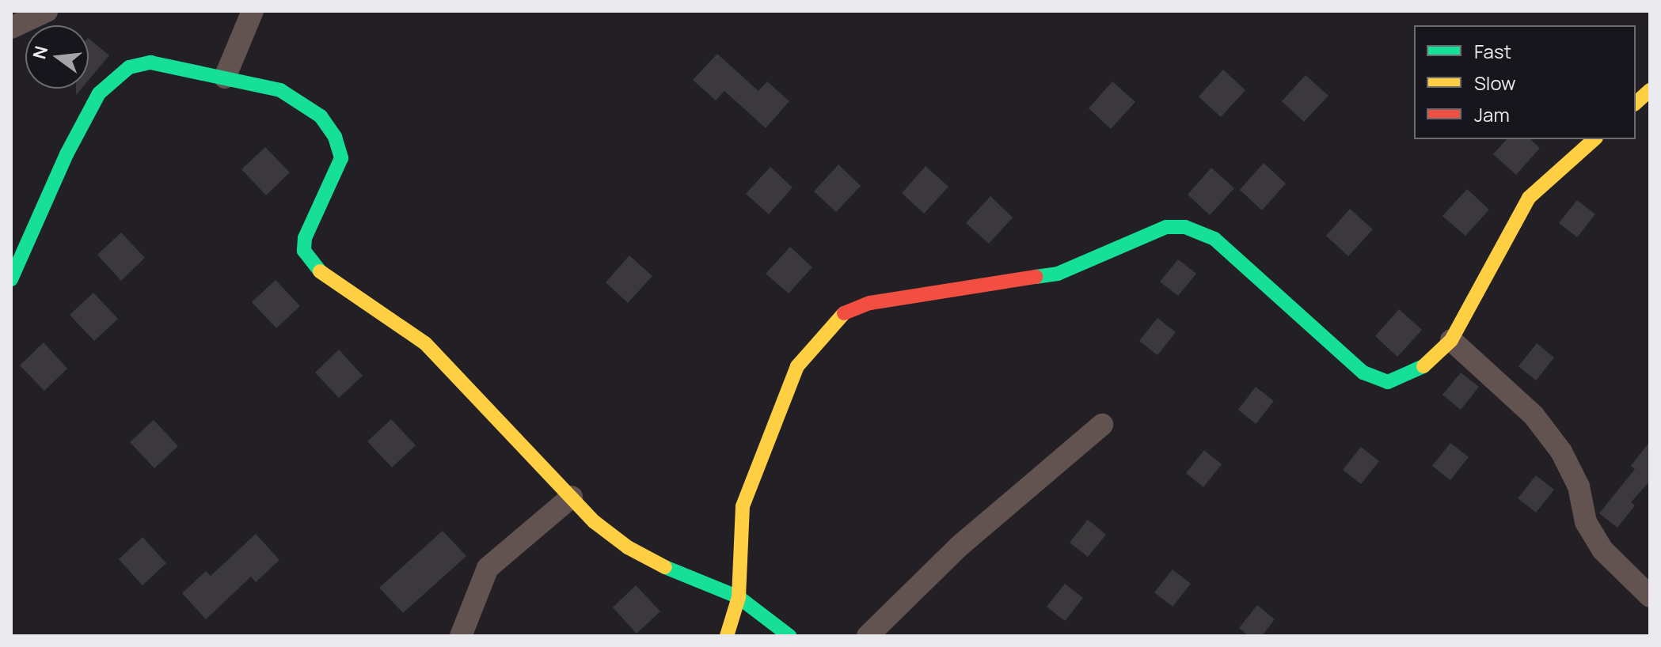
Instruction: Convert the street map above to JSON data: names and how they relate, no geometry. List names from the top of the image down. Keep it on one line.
{"legend":["Fast","Slow","Jam"],"north":"left"}
